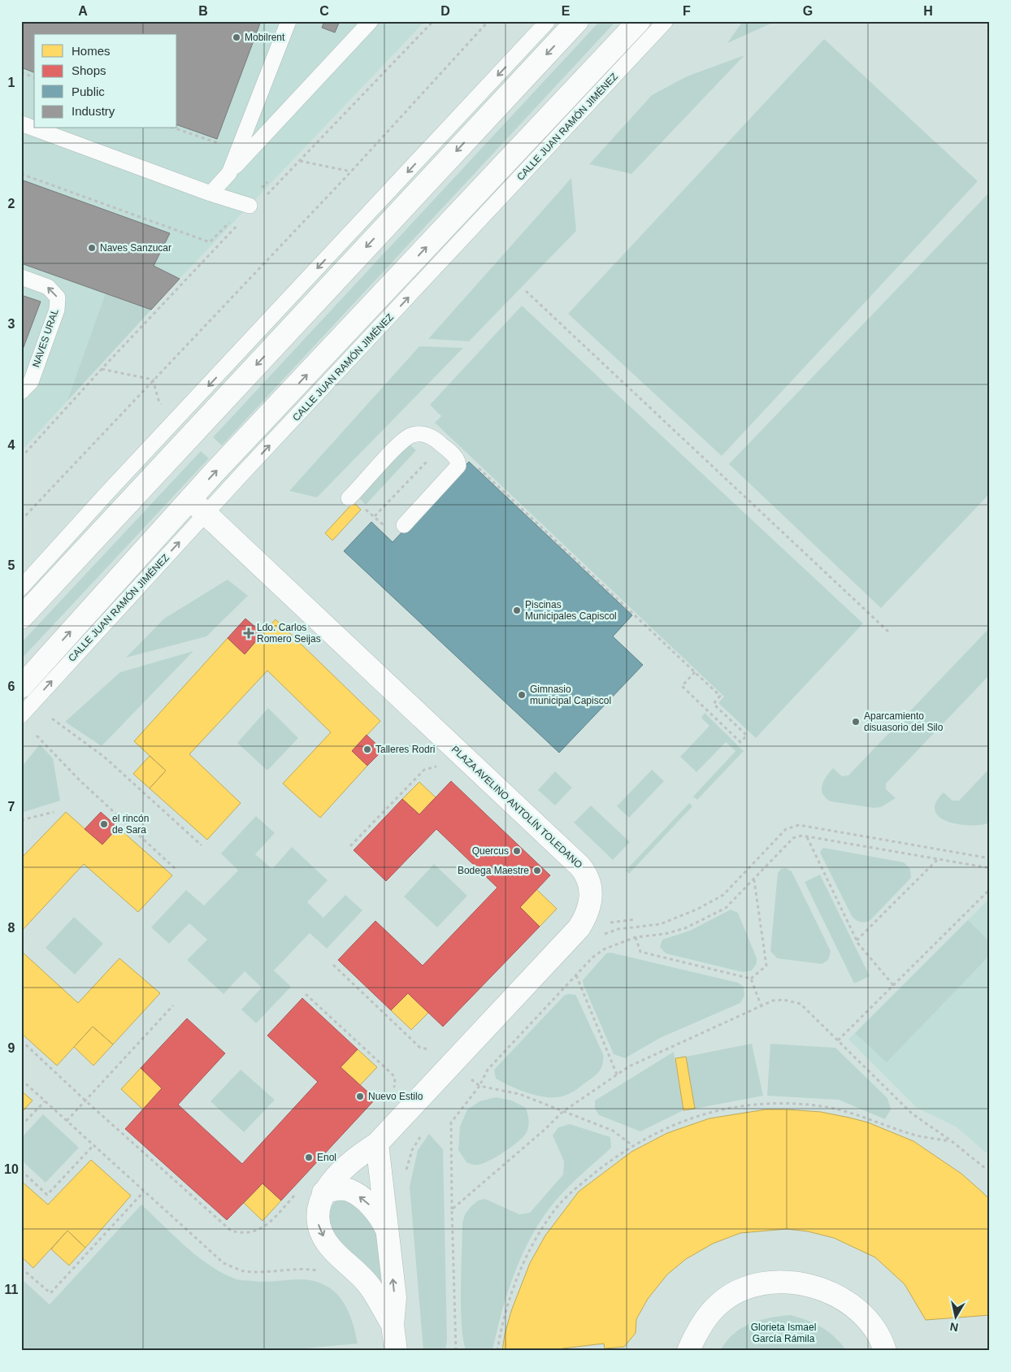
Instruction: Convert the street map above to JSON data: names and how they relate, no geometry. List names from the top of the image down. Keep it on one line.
{"streets":{"main road":["CALLE JUAN RAMÓN JIMÉNEZ","PLAZA AVELINO ANTOLÍN TOLEDANO"],"lane":["NAVES URAL"]},"crossings":[["CALLE JUAN RAMÓN JIMÉNEZ","PLAZA AVELINO ANTOLÍN TOLEDANO"]],"parks":["Glorieta Ismael García Rámila"],"places":{"other":["Mobilrent","Naves Sanzucar","Piscinas Municipales Capiscol","Gimnasio municipal Capiscol","Aparcamiento disuasorio del Silo","Talleres Rodri","el rincón de Sara","Quercus","Bodega Maestre","Nuevo Estilo","Enol"],"health":["Ldo. Carlos Romero Seijas"]},"legend":["Homes","Shops","Public","Industry"],"north":"bottom","grid":{"columns":["A","B","C","D","E","F","G","H"],"rows":["1","2","3","4","5","6","7","8","9","10","11"]}}
